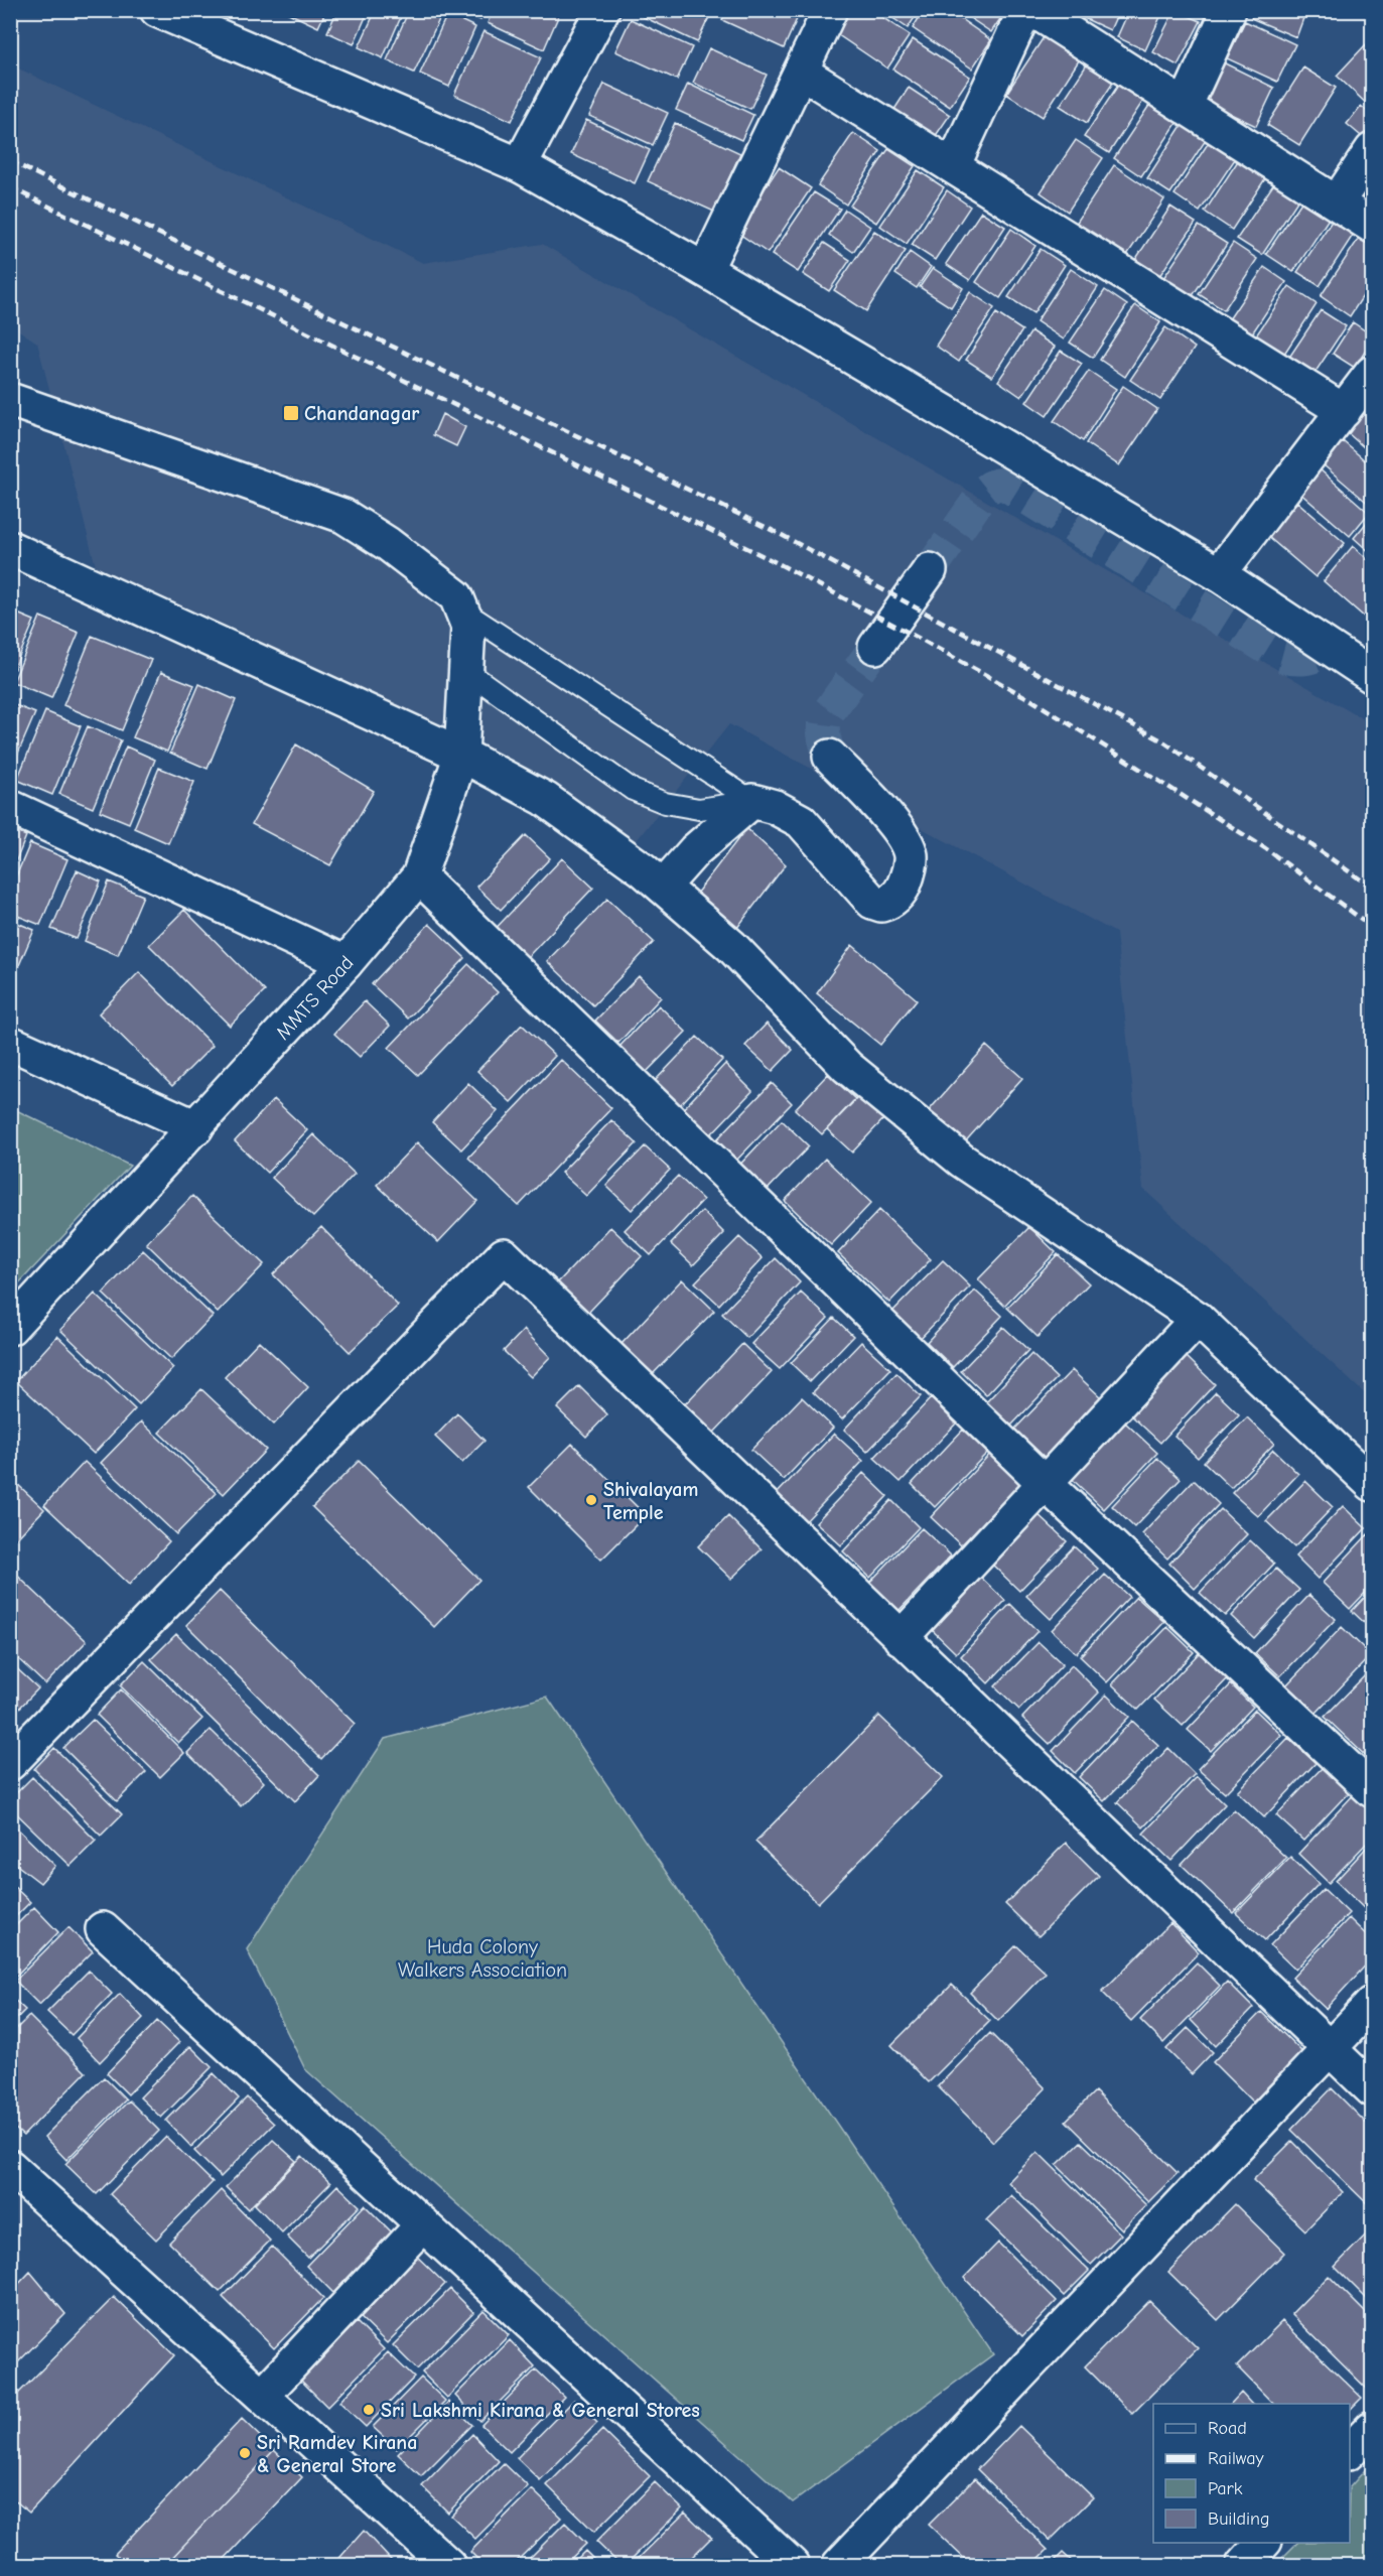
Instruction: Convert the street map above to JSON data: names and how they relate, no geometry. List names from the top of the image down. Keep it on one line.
{"streets":{"street":["MMTS Road"]},"parks":["Huda Colony Walkers Association"],"places":{"transit":["Chandanagar"],"other":["Shivalayam Temple","Sri Lakshmi Kirana & General Stores","Sri Ramdev Kirana & General Store"]},"legend":["Road","Railway","Park","Building"]}
